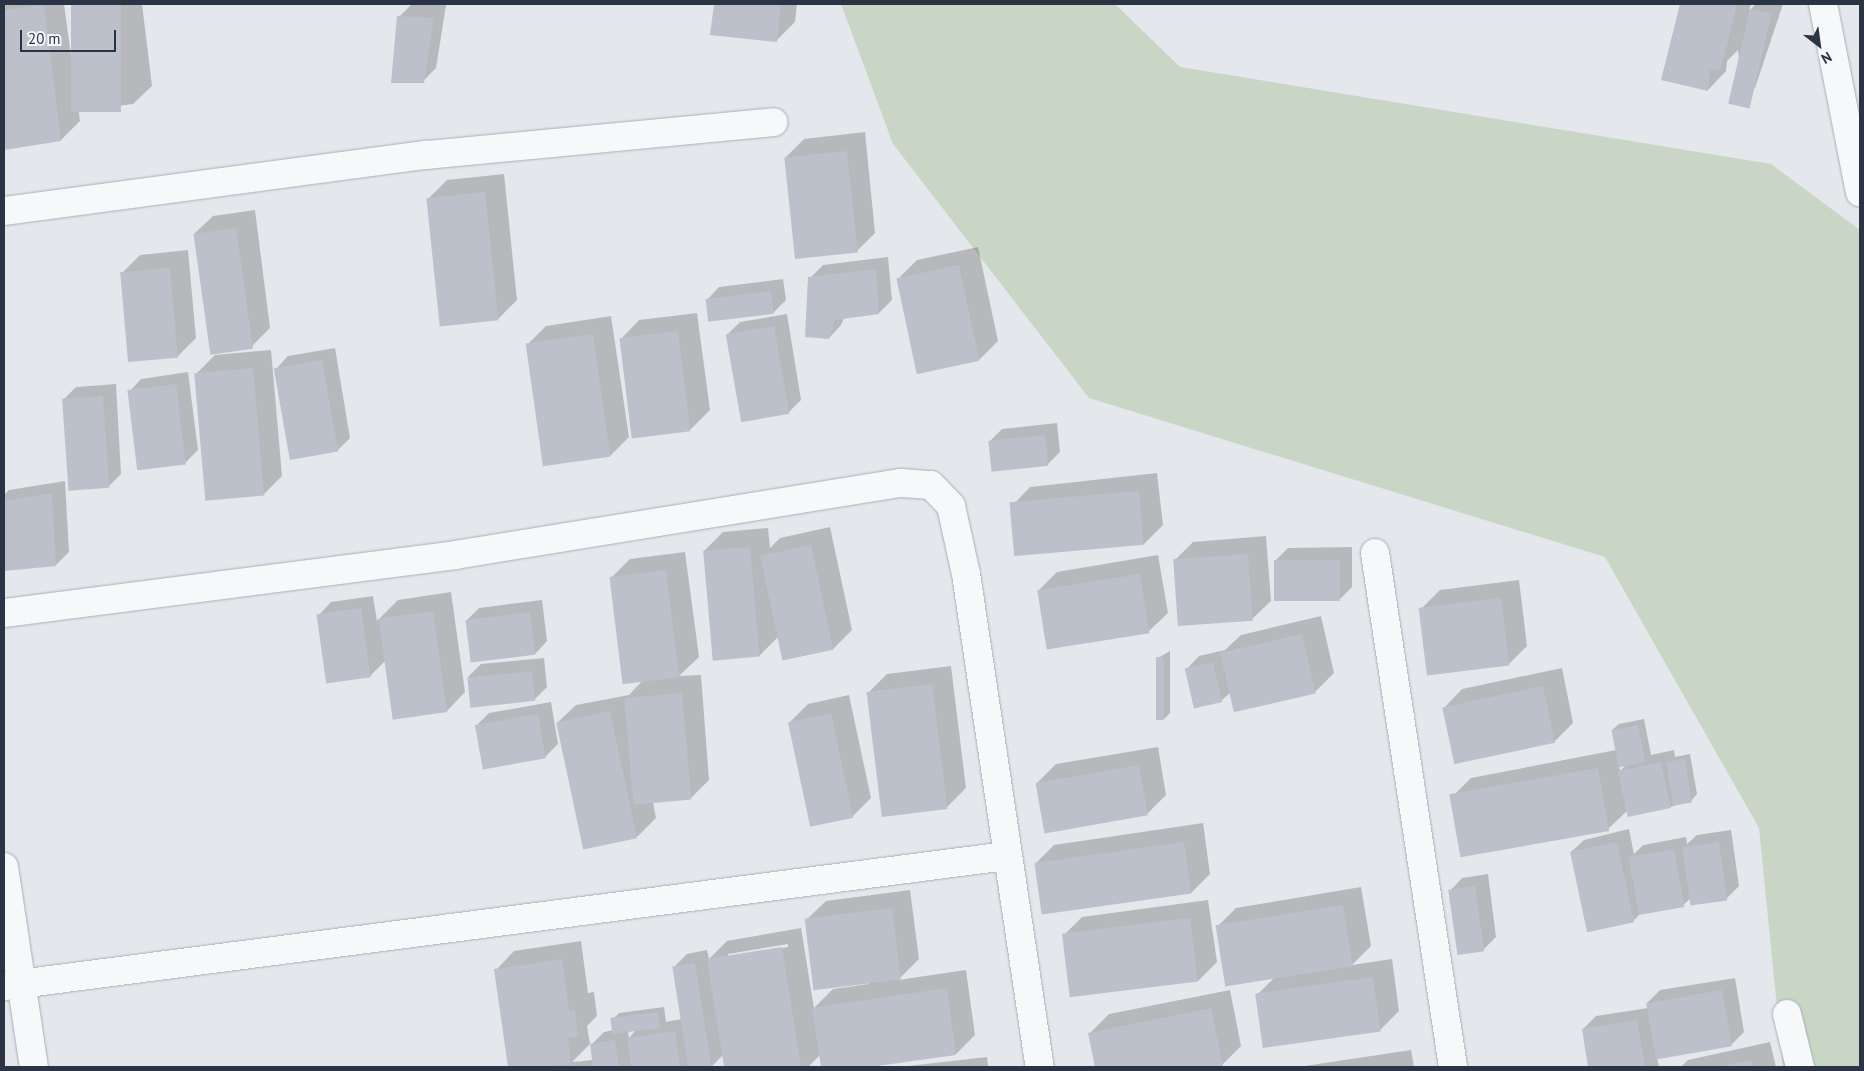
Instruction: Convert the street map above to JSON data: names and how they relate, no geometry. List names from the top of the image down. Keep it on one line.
{"scale_bar":"20 m","north":"bottom right"}
